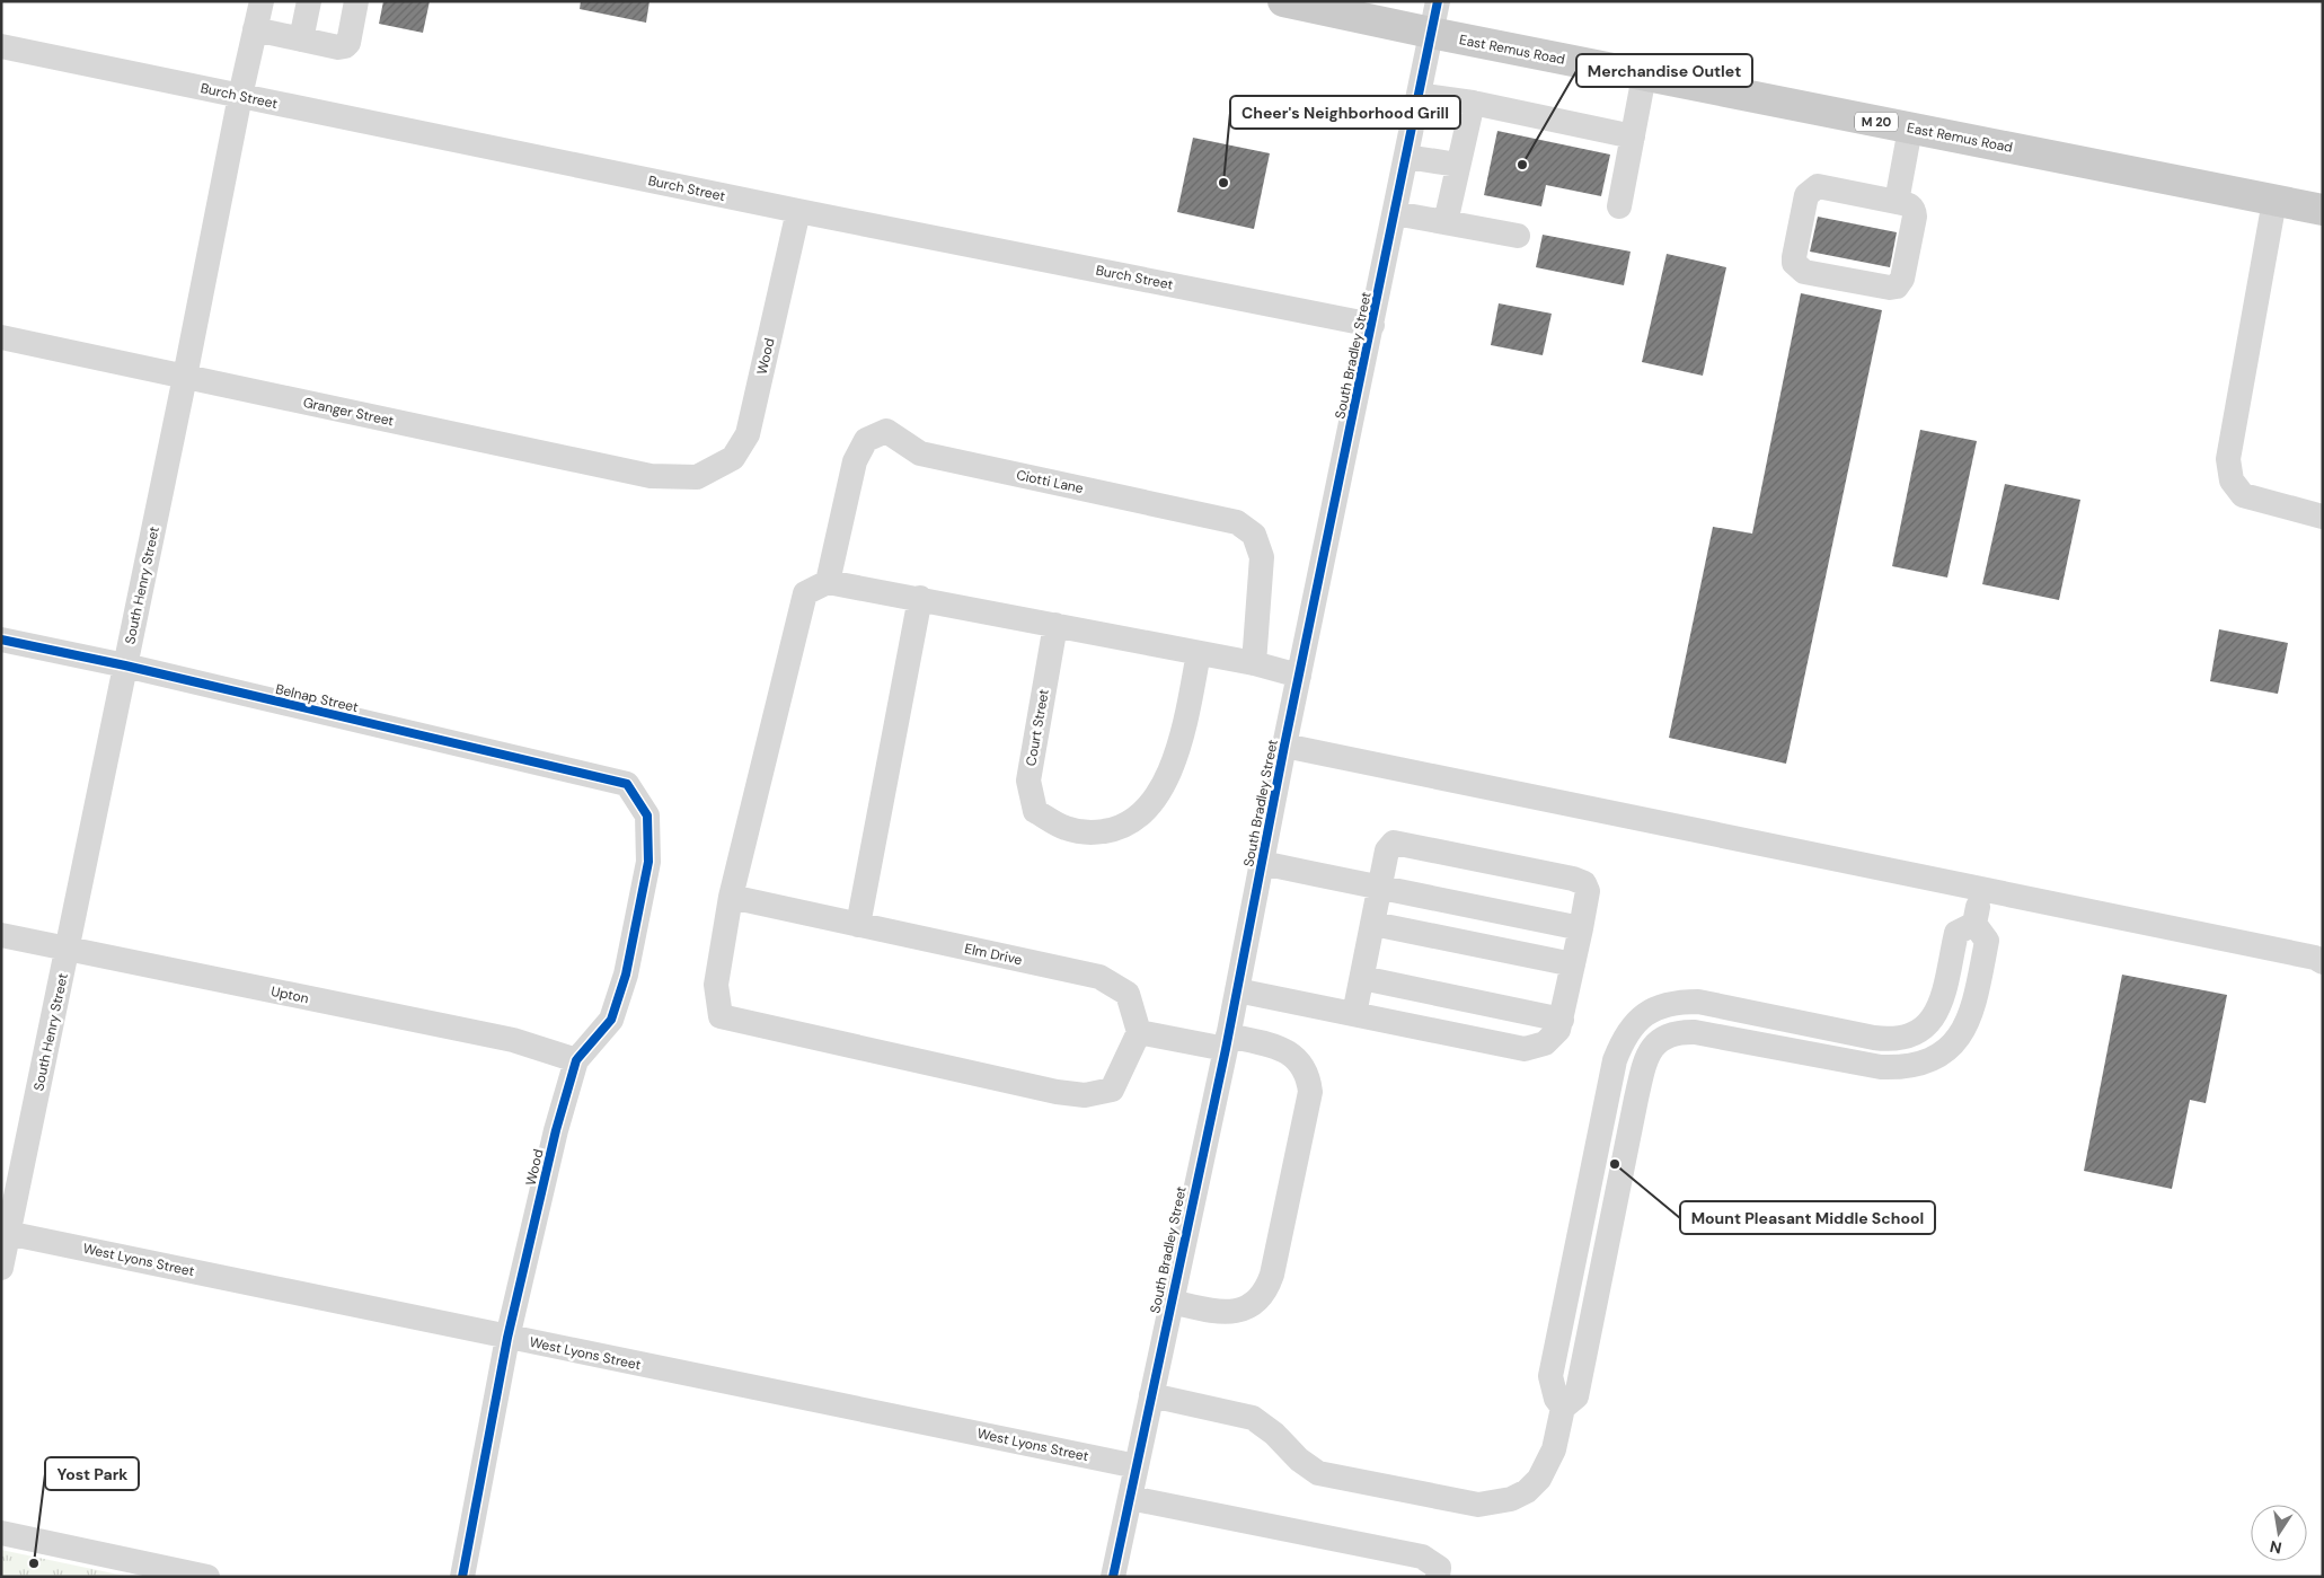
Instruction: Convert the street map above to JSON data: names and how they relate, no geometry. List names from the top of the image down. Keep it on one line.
{"streets":{"main road":["East Remus Road","M 20"],"street":["Burch Street","South Bradley Street","Wood","Granger Street","Ciotti Lane","South Henry Street","Belnap Street","Court Street","Elm Drive","Upton","West Lyons Street"]},"crossings":[["East Remus Road","M 20"],["East Remus Road","South Bradley Street"],["Burch Street","South Bradley Street"],["Burch Street","Wood"],["Burch Street","South Henry Street"],["M 20","South Bradley Street"],["South Bradley Street","West Lyons Street"],["Wood","Granger Street"],["Wood","Belnap Street"],["Wood","Upton"],["Wood","West Lyons Street"],["Granger Street","South Henry Street"],["South Henry Street","Belnap Street"],["South Henry Street","Upton"],["South Henry Street","West Lyons Street"]],"places":["Merchandise Outlet","Cheer's Neighborhood Grill","Mount Pleasant Middle School","Yost Park"],"north":"bottom"}
